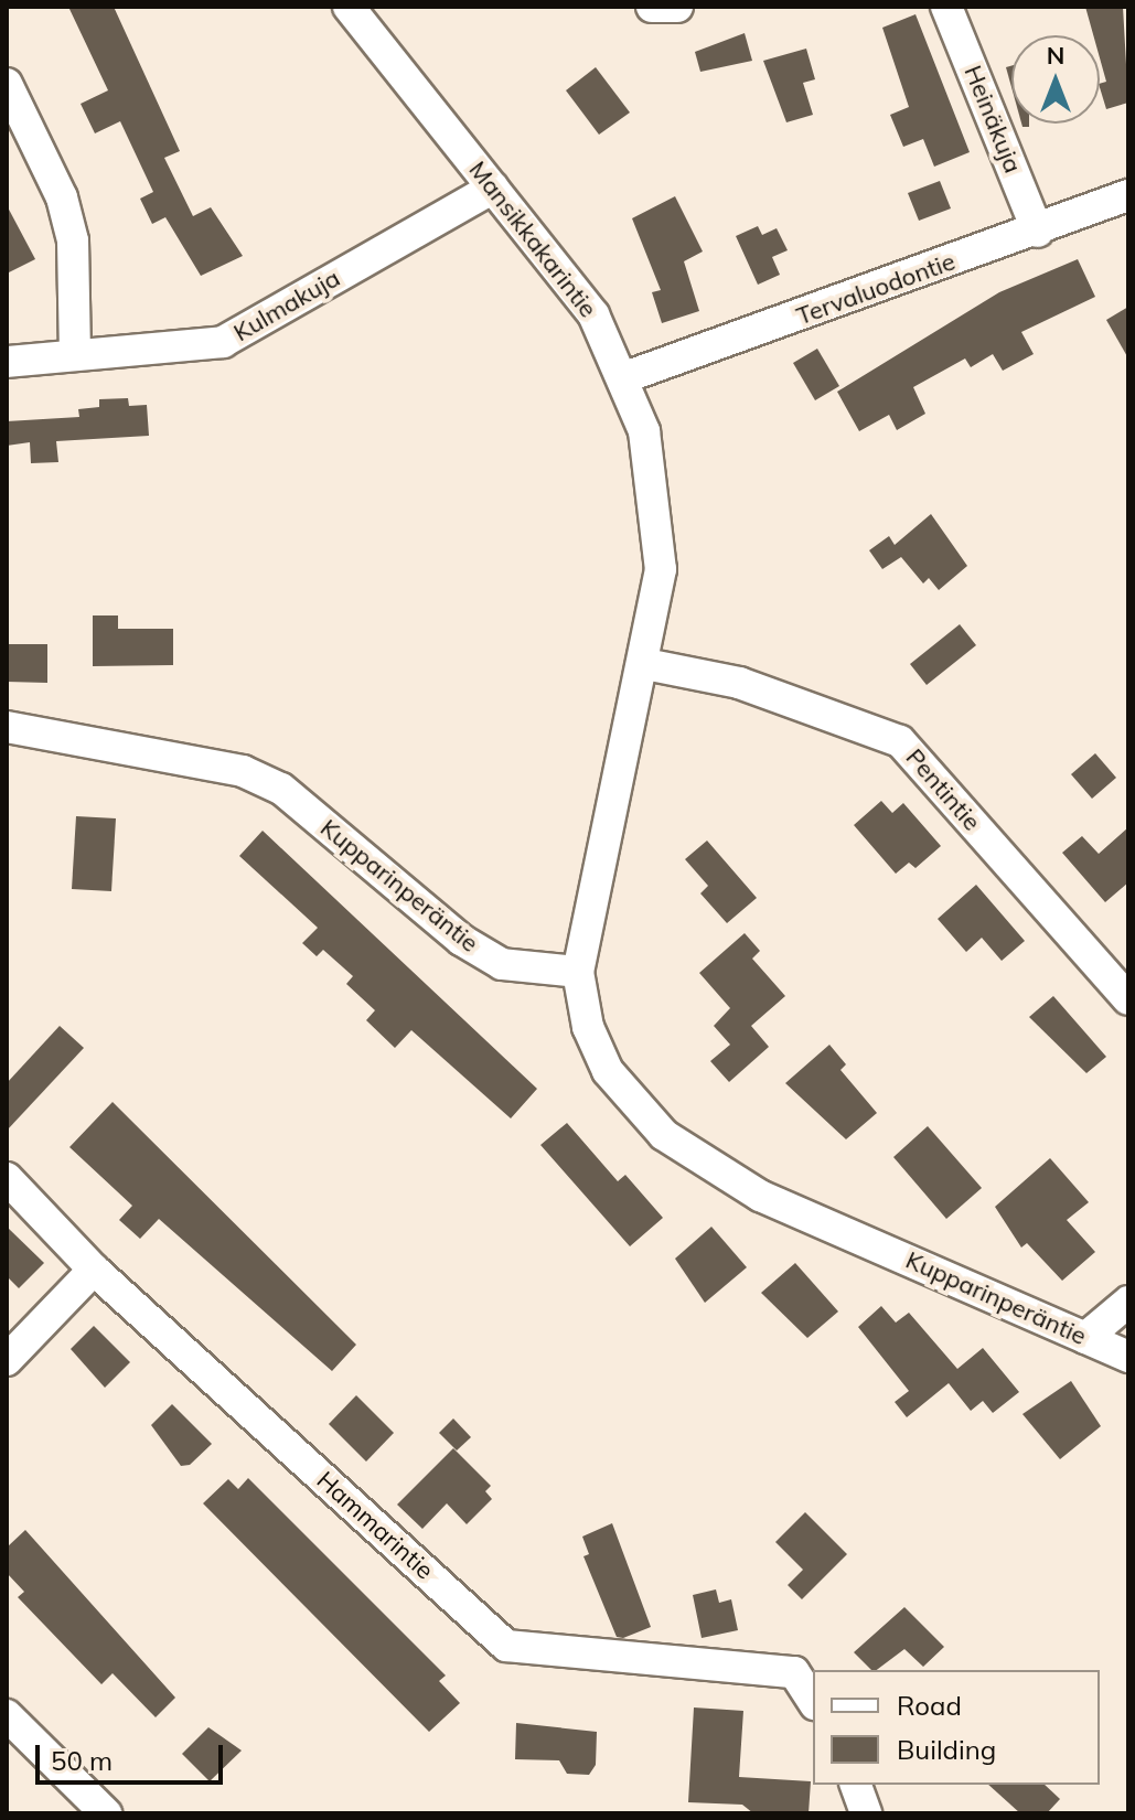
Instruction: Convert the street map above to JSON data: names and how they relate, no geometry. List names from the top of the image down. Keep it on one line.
{"streets":{"street":["Heinäkuja","Mansikkakarintie","Tervaluodontie","Kulmakuja","Pentintie","Kupparinperäntie","Hammarintie"]},"crossings":[["Heinäkuja","Tervaluodontie"],["Mansikkakarintie","Tervaluodontie"],["Mansikkakarintie","Kulmakuja"],["Mansikkakarintie","Pentintie"],["Mansikkakarintie","Kupparinperäntie"]],"legend":["Road","Building"],"scale_bar":"50 m","north":"top"}
